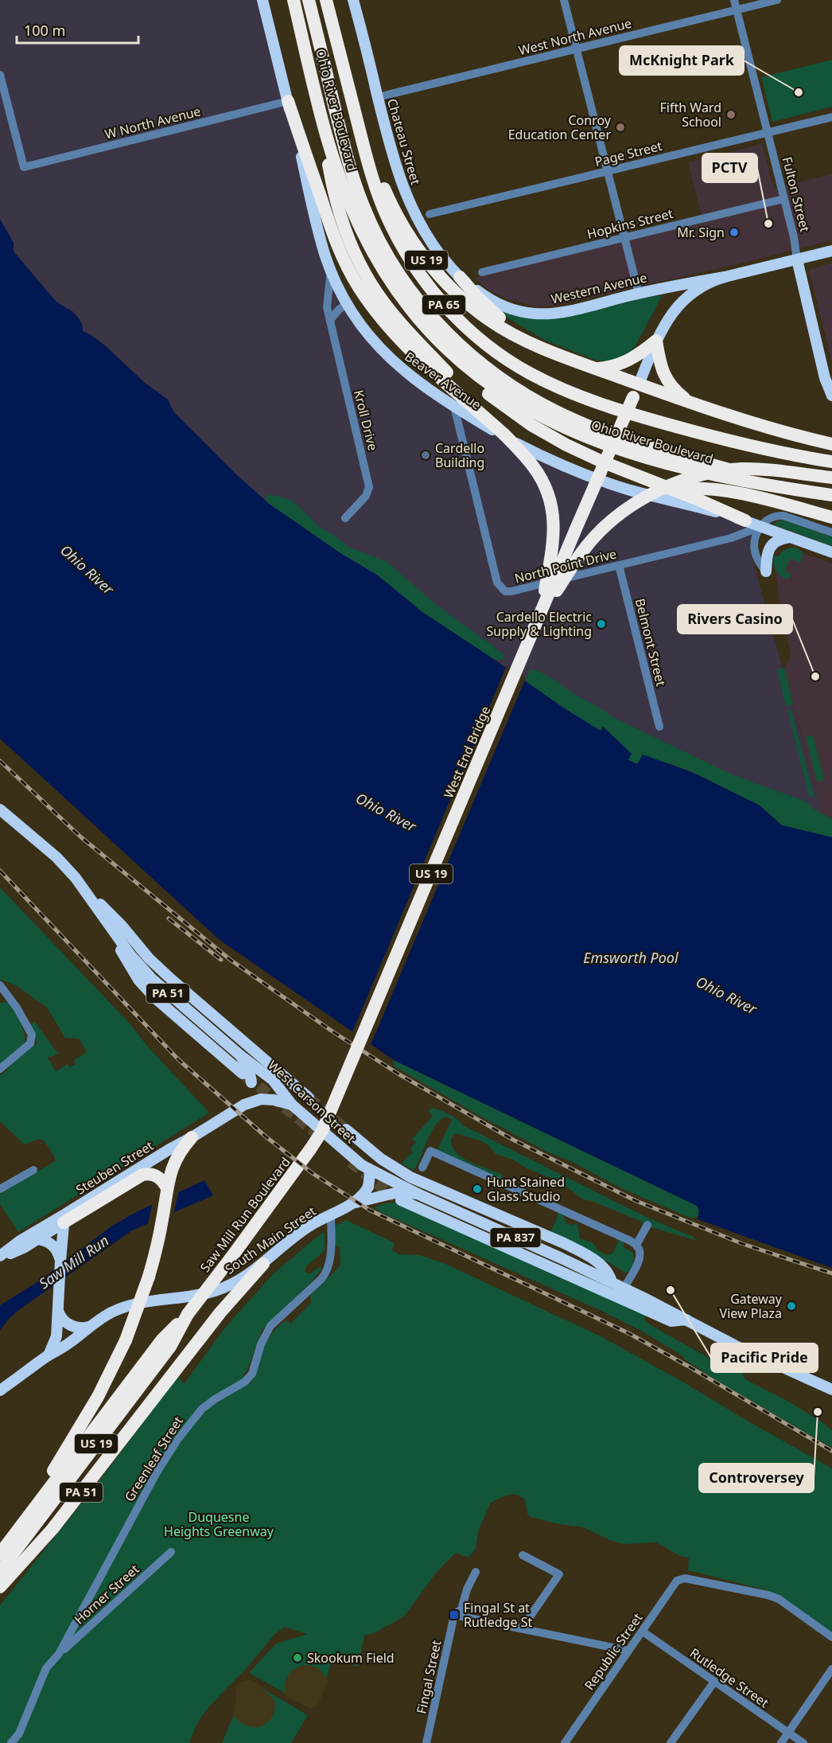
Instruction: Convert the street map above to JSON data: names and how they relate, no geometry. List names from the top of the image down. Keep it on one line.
{"streets":{"highway":["Ohio River Boulevard","US 19","PA 65","West End Bridge","PA 51","Saw Mill Run Boulevard"],"main road":["Chateau Street","Fulton Street","Western Avenue","Beaver Avenue","West Carson Street","Steuben Street","PA 837","South Main Street"],"street":["West North Avenue","W North Avenue","Page Street","Hopkins Street","Kroll Drive","North Point Drive","Belmont Street","Greenleaf Street","Horner Street","Republic Street","Fingal Street","Rutledge Street"]},"crossings":[["West North Avenue","Chateau Street"],["West North Avenue","Fulton Street"],["Ohio River Boulevard","US 19"],["W North Avenue","Beaver Avenue"],["Chateau Street","Western Avenue"],["Page Street","Fulton Street"],["Fulton Street","Hopkins Street"],["Fulton Street","Western Avenue"],["US 19","Western Avenue"],["US 19","West End Bridge"],["Western Avenue","West End Bridge"],["Beaver Avenue","Kroll Drive"],["Beaver Avenue","North Point Drive"],["North Point Drive","Belmont Street"],["West End Bridge","West Carson Street"],["West End Bridge","Saw Mill Run Boulevard"],["PA 51","West Carson Street"],["PA 51","Steuben Street"],["PA 51","Saw Mill Run Boulevard"],["PA 51","PA 837"],["PA 51","South Main Street"],["West Carson Street","Steuben Street"],["West Carson Street","Saw Mill Run Boulevard"],["West Carson Street","PA 837"],["PA 837","South Main Street"],["South Main Street","Greenleaf Street"],["Greenleaf Street","Horner Street"],["Republic Street","Rutledge Street"]],"water":["Ohio River","Emsworth Pool","Saw Mill Run"],"parks":["Duquesne Heights Greenway"],"places":{"other":["McKnight Park","Fifth Ward School","Conroy Education Center","PCTV","Mr. Sign","Cardello Building","Cardello Electric Supply & Lighting","Rivers Casino","Hunt Stained Glass Studio","Pacific Pride","Gateway View Plaza","Controversey","Skookum Field"],"transit":["Fingal St at Rutledge St"]},"scale_bar":"100 m"}
